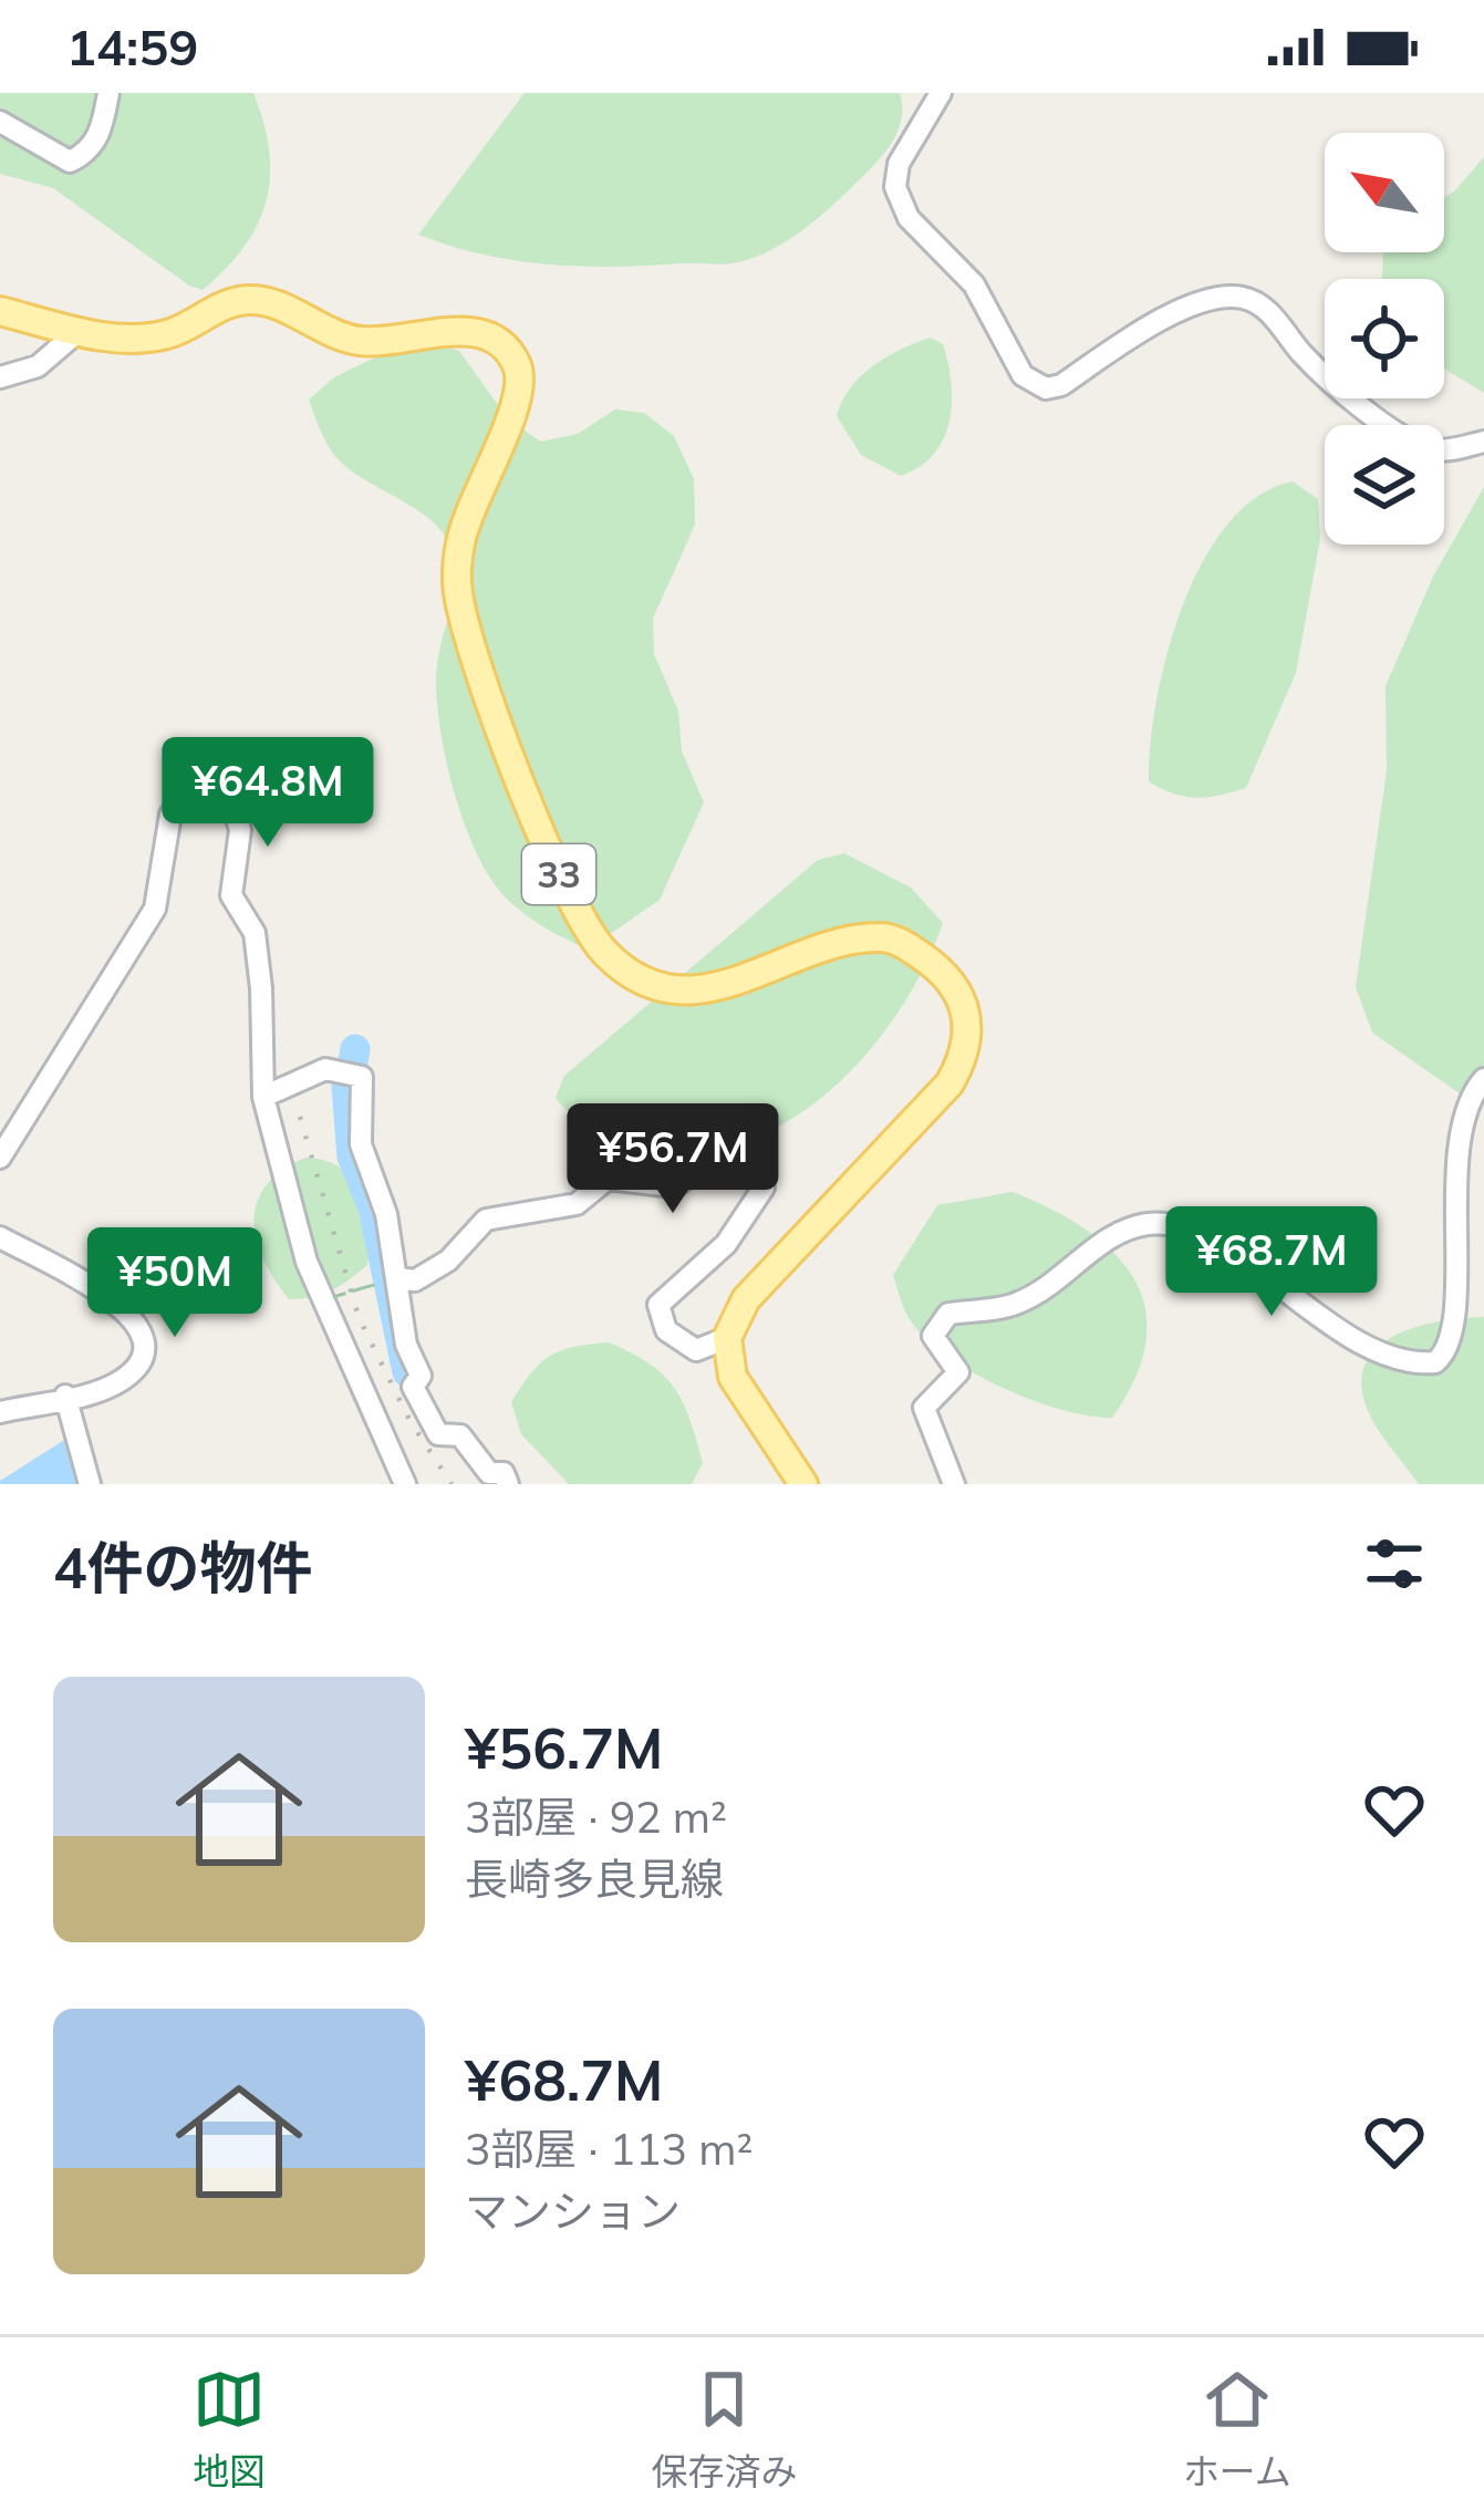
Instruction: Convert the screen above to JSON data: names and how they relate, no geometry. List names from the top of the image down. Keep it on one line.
{"streets":{"main road":["33"]},"north":"top left","page":{"status":"14:59","price":["¥64.8M","¥56.7M","¥68.7M","¥50M"],"heading":"4件の物件","list":[{"name":"¥56.7M","note":"3部屋 · 92 m² · 長崎多良見線"},{"name":"¥68.7M","note":"3部屋 · 113 m² · マンション"}],"tabs":["地図","保存済み","ホーム"]}}
